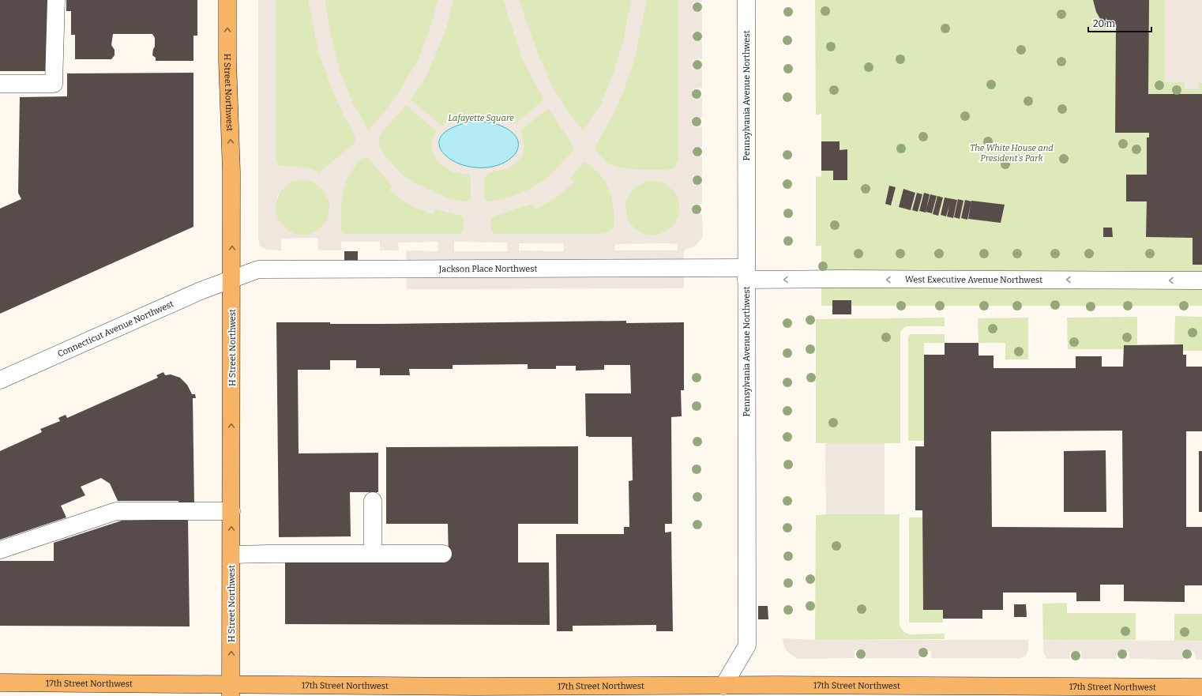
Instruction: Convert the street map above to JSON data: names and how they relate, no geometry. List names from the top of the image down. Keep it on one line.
{"streets":{"main road":["H Street Northwest","17th Street Northwest"],"street":["Pennsylvania Avenue Northwest","Jackson Place Northwest","West Executive Avenue Northwest","Connecticut Avenue Northwest"]},"crossings":[["H Street Northwest","Jackson Place Northwest"],["H Street Northwest","Connecticut Avenue Northwest"],["H Street Northwest","17th Street Northwest"],["Pennsylvania Avenue Northwest","Jackson Place Northwest"],["Pennsylvania Avenue Northwest","West Executive Avenue Northwest"],["Pennsylvania Avenue Northwest","17th Street Northwest"],["Jackson Place Northwest","West Executive Avenue Northwest"],["Jackson Place Northwest","Connecticut Avenue Northwest"]],"one_way":["H Street Northwest","West Executive Avenue Northwest"],"parks":["Lafayette Square","The White House and President's Park"],"scale_bar":"20 m"}
